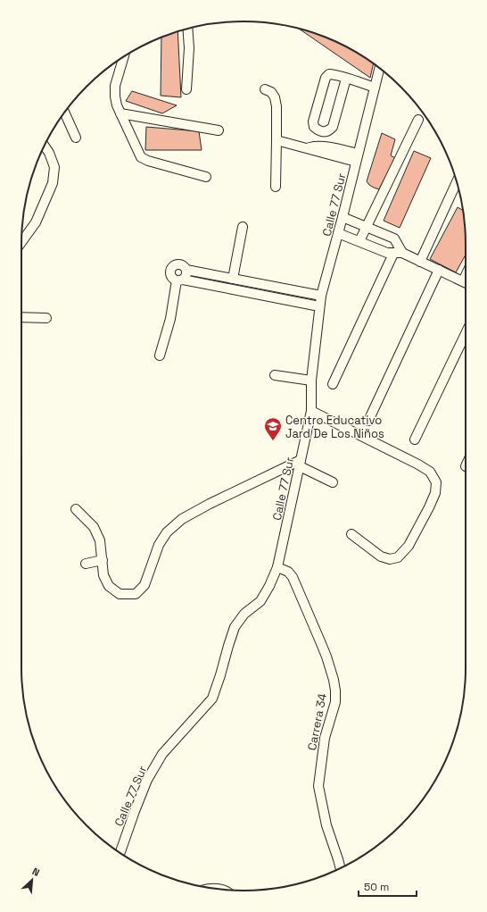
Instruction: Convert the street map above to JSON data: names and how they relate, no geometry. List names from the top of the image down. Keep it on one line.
{"streets":{"street":["Calle 77 Sur","Carrera 34"]},"crossings":[["Calle 77 Sur","Carrera 34"]],"places":{"school or university":["Centro Educativo Jard De Los Niños"]},"scale_bar":"50 m","north":"top right"}
